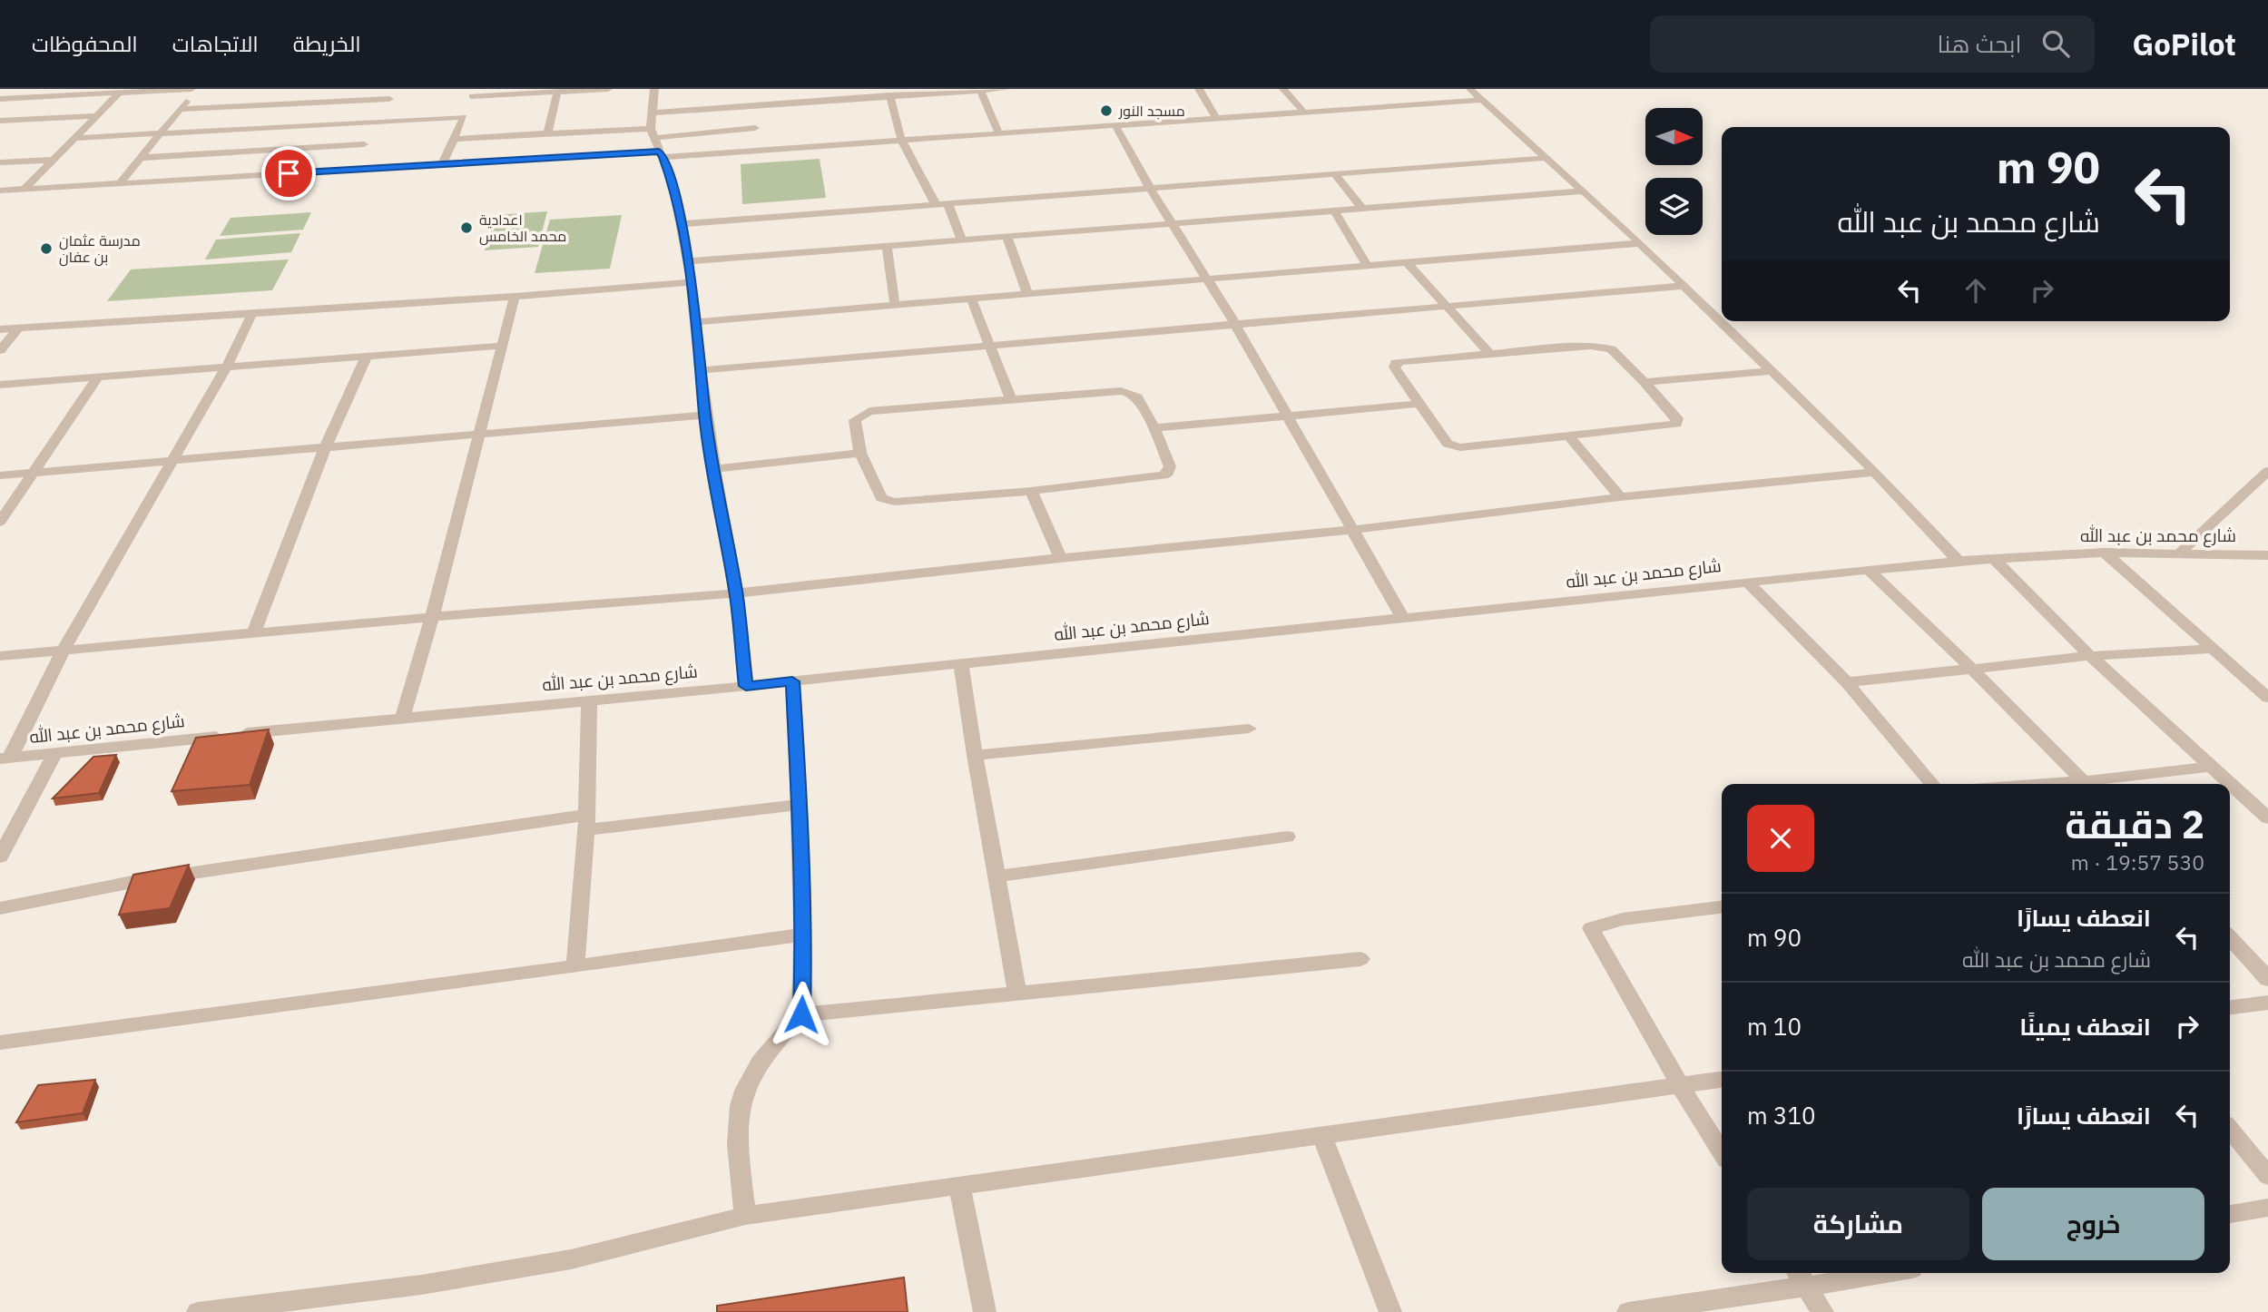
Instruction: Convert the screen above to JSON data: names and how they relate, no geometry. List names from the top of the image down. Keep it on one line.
{"streets":{"street":["شارع محمد بن عبد الله"]},"places":["مسجد النور","اعدادية محمد الخامس","مدرسة عثمان بن عفان"],"north":"right","page":{"header":"GoPilot","search":"ابحث هنا","nav":["الخريطة","الاتجاهات","المحفوظات"],"turn":["90 m","شارع محمد بن عبد الله"],"heading":["2 دقيقة","530 m · 19:57"],"list":[{"name":"انعطف يسارًا","note":"شارع محمد بن عبد الله","value":"90 m"},{"name":"انعطف يمينًا","value":"10 m"},{"name":"انعطف يسارًا","value":"310 m"}],"buttons":["خروج","مشاركة"]}}
